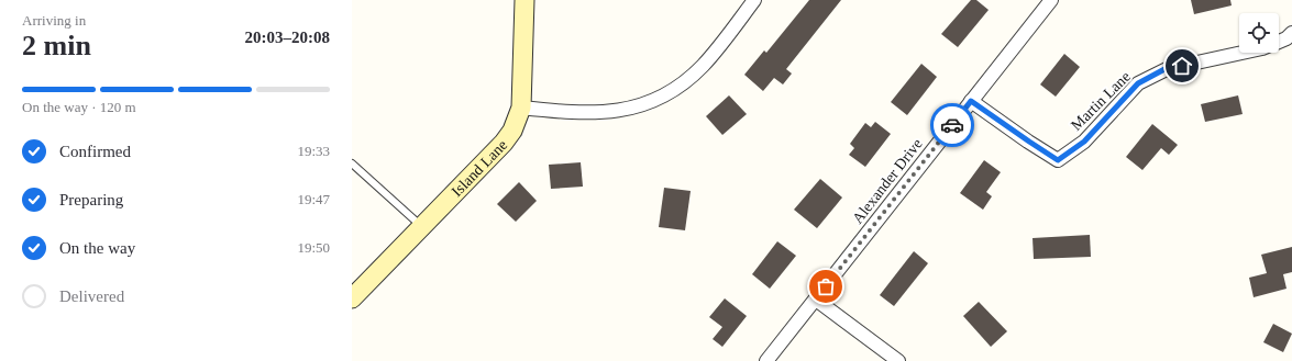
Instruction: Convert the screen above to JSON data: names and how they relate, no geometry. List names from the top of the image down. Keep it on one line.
{"streets":{"street":["Martin Lane","Island Lane","Alexander Drive"]},"crossings":[["Martin Lane","Alexander Drive"]],"page":{"heading":["2 min","Arriving in","20:03–20:08"],"bar":"On the way · 120 m","list":[["Confirmed","19:33"],["Preparing","19:47"],["On the way","19:50"],"Delivered"]}}
